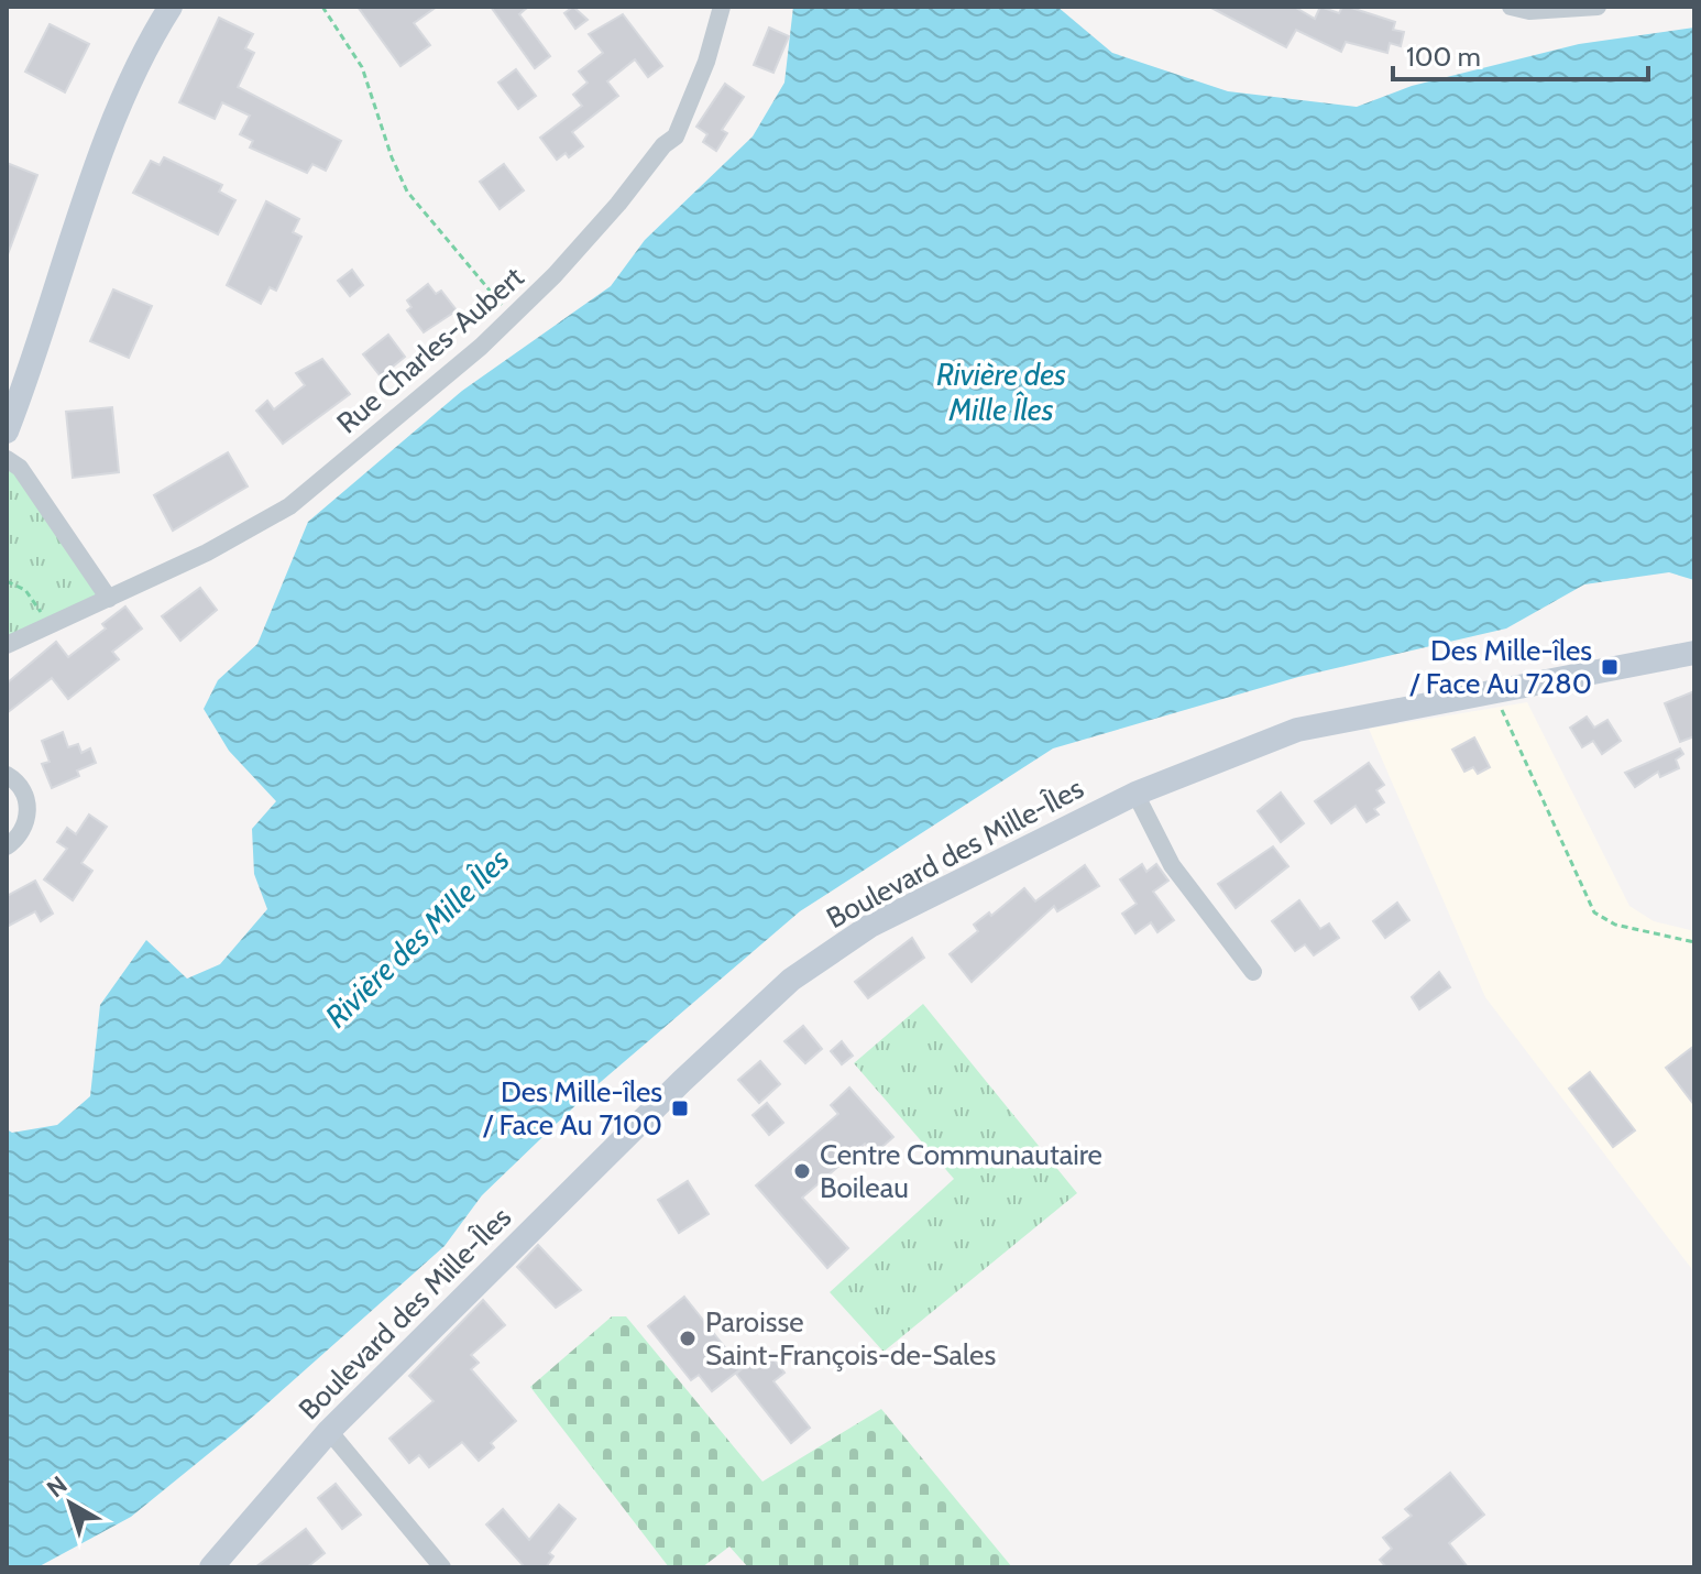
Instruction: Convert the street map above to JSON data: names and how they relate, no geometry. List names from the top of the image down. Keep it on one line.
{"streets":{"street":["Rue Charles-Aubert","Boulevard des Mille-Îles"]},"water":["Rivière des Mille Îles"],"places":{"transit":["Des Mille-îles / Face Au 7280","Des Mille-îles / Face Au 7100"],"other":["Centre Communautaire Boileau","Paroisse Saint-François-de-Sales"]},"scale_bar":"100 m","north":"top left"}
